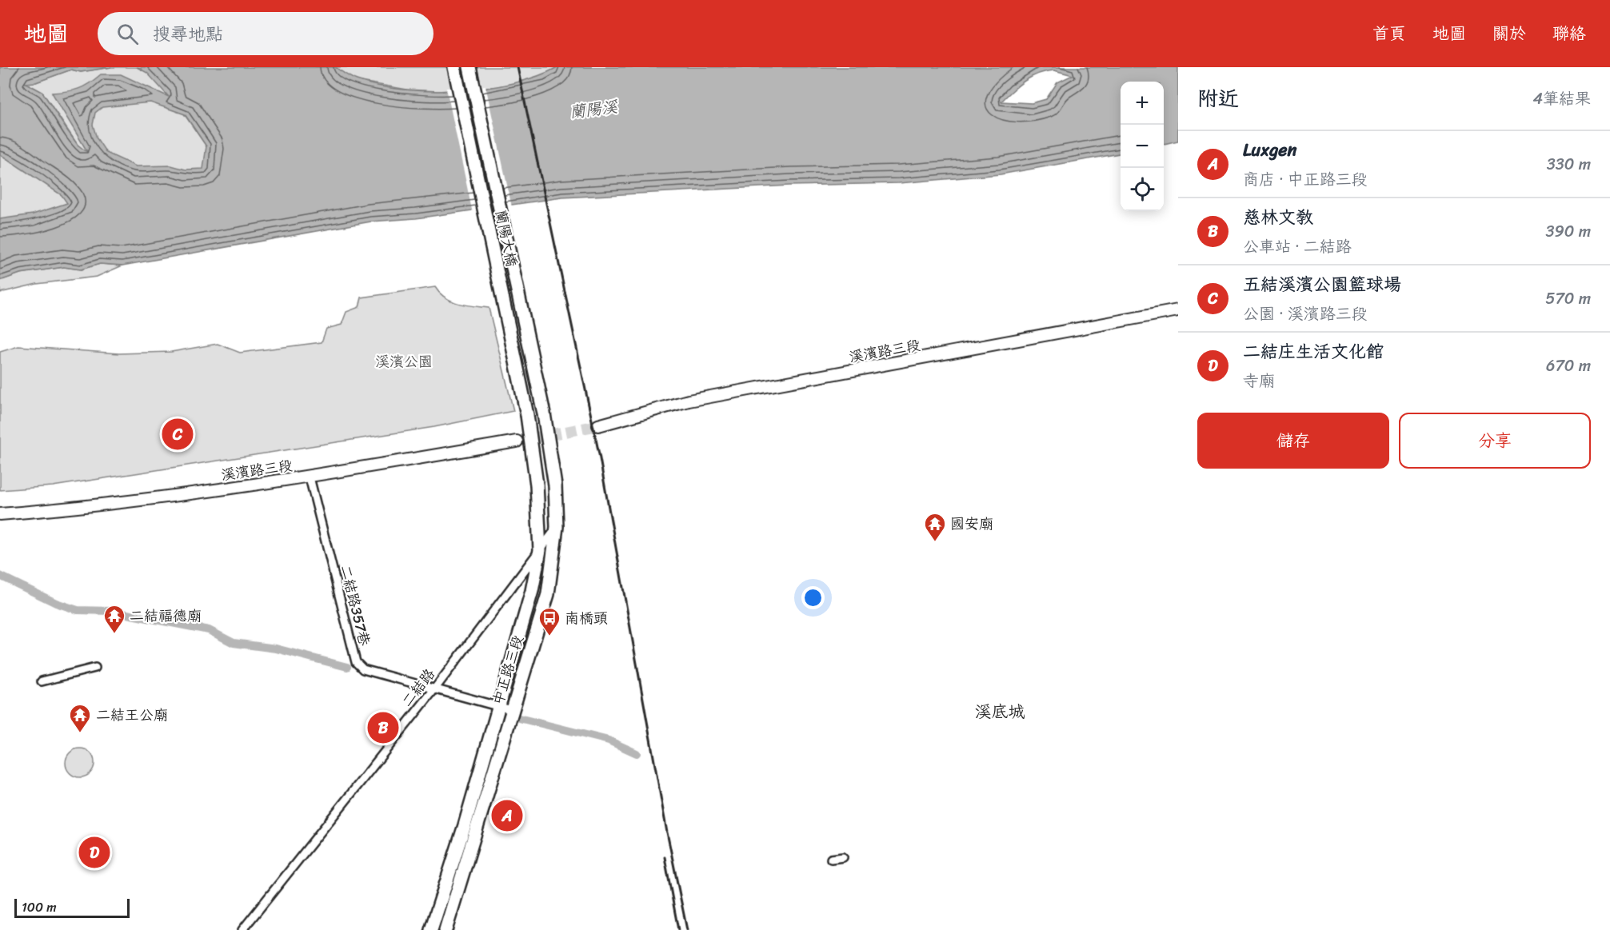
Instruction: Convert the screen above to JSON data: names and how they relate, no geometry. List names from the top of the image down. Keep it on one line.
{"streets":{"main road":["蘭陽大橋","中正路三段"],"street":["溪濱路三段","二結路357巷","二結路"]},"crossings":[["蘭陽大橋","中正路三段"],["溪濱路三段","二結路357巷"],["中正路三段","二結路"]],"districts":["溪底城"],"water":["蘭陽溪"],"parks":["溪濱公園"],"places":{"temple":["國安廟","二結福德廟","二結王公廟"],"bus stop":["南橋頭"]},"scale_bar":"100 m","page":{"header":"地圖","search":"搜尋地點","nav":["首頁","地圖","關於","聯絡"],"heading":["附近","4筆結果"],"map_buttons":["+","−"],"list":[{"mark":"A","name":"Luxgen","note":"商店 · 中正路三段","value":"330 m"},{"mark":"B","name":"慈林文教","note":"公車站 · 二結路","value":"390 m"},{"mark":"C","name":"五結溪濱公園籃球場","note":"公園 · 溪濱路三段","value":"570 m"},{"mark":"D","name":"二結庄生活文化館","note":"寺廟","value":"670 m"}],"buttons":["儲存","分享"],"pins":["C","B","A","D"],"scale":"100 m"}}
